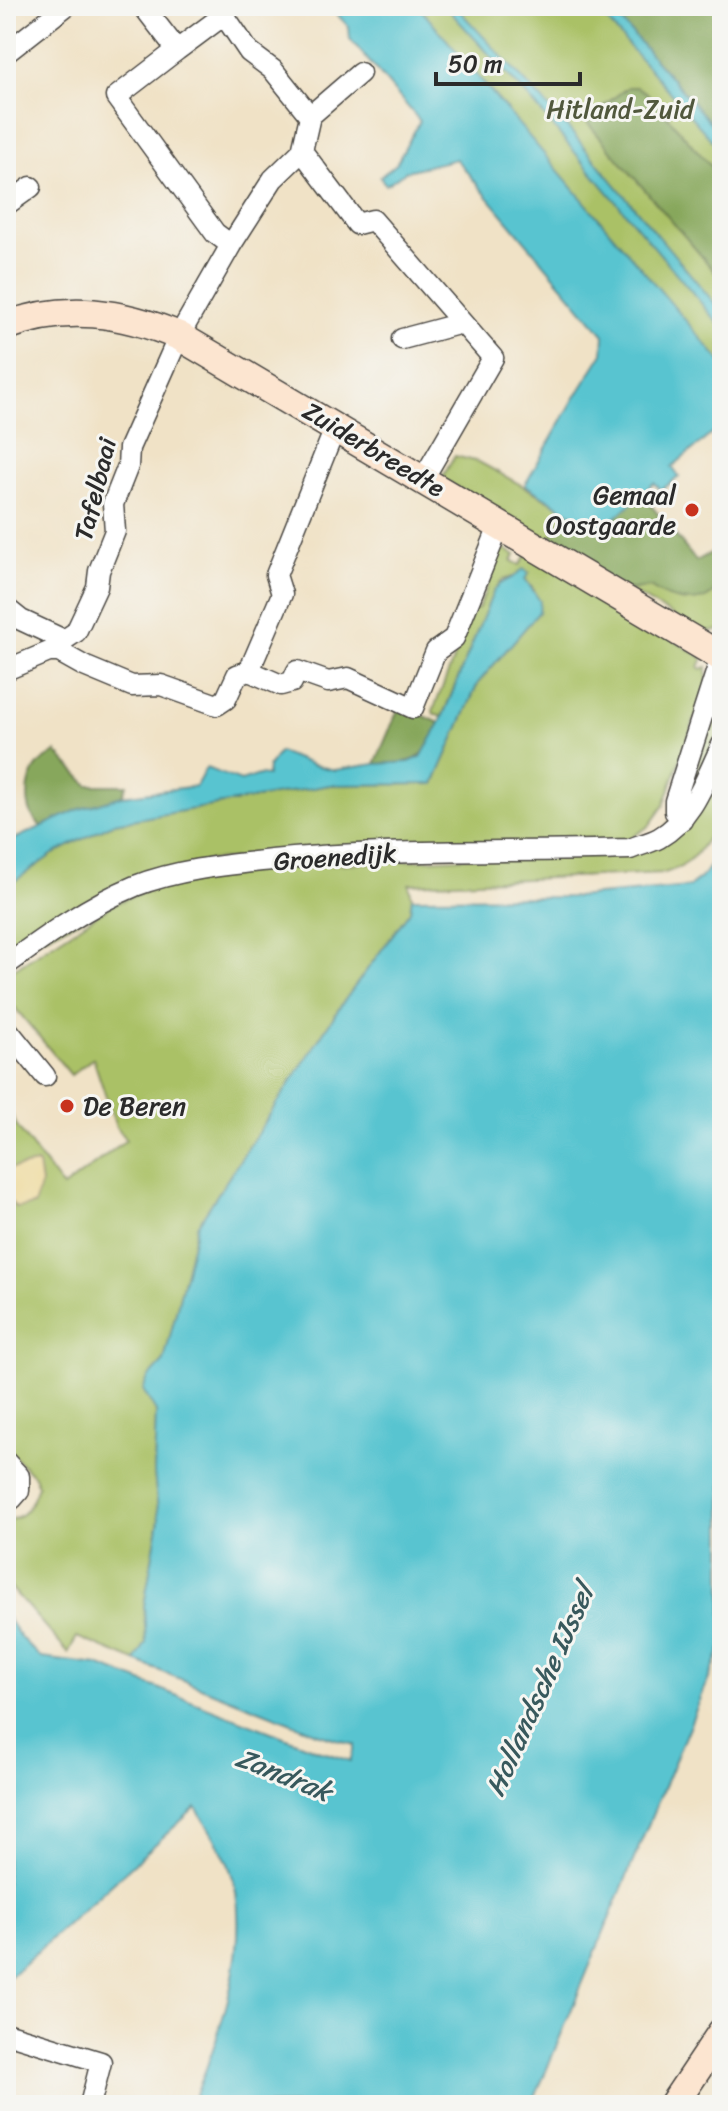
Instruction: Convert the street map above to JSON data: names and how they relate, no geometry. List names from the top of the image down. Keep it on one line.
{"streets":{"street":["Zuiderbreedte","Tafelbaai","Groenedijk"]},"crossings":[["Zuiderbreedte","Tafelbaai"]],"water":["Hollandsche IJssel","Zandrak"],"parks":["Hitland-Zuid"],"places":["Gemaal Oostgaarde","De Beren"],"scale_bar":"50 m"}
